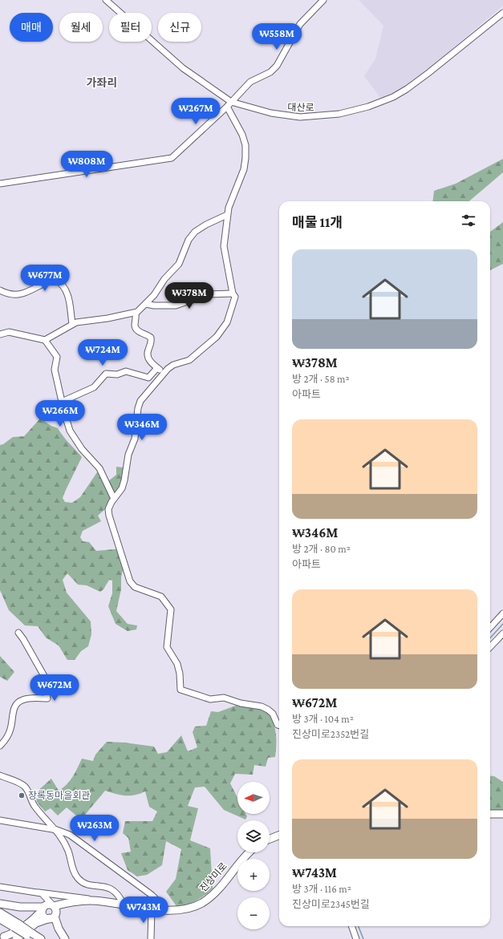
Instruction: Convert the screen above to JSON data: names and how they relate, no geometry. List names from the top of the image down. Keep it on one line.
{"streets":{"main road":["진상미로"],"street":["대산로"]},"districts":["가좌리"],"places":["장록동마을회관"],"north":"left","page":{"chip":["매매","월세","필터","신규"],"price":["₩558M","₩267M","₩808M","₩677M","₩378M","₩724M","₩266M","₩346M","₩672M","₩263M","₩743M"],"heading":"매물 11개","list":[{"name":"₩378M","note":"방 2개 · 58 m² · 아파트"},{"name":"₩346M","note":"방 2개 · 80 m² · 아파트"},{"name":"₩672M","note":"방 3개 · 104 m² · 진상미로2352번길"},{"name":"₩743M","note":"방 3개 · 116 m² · 진상미로2345번길"}],"map_buttons":["+","−"]}}
